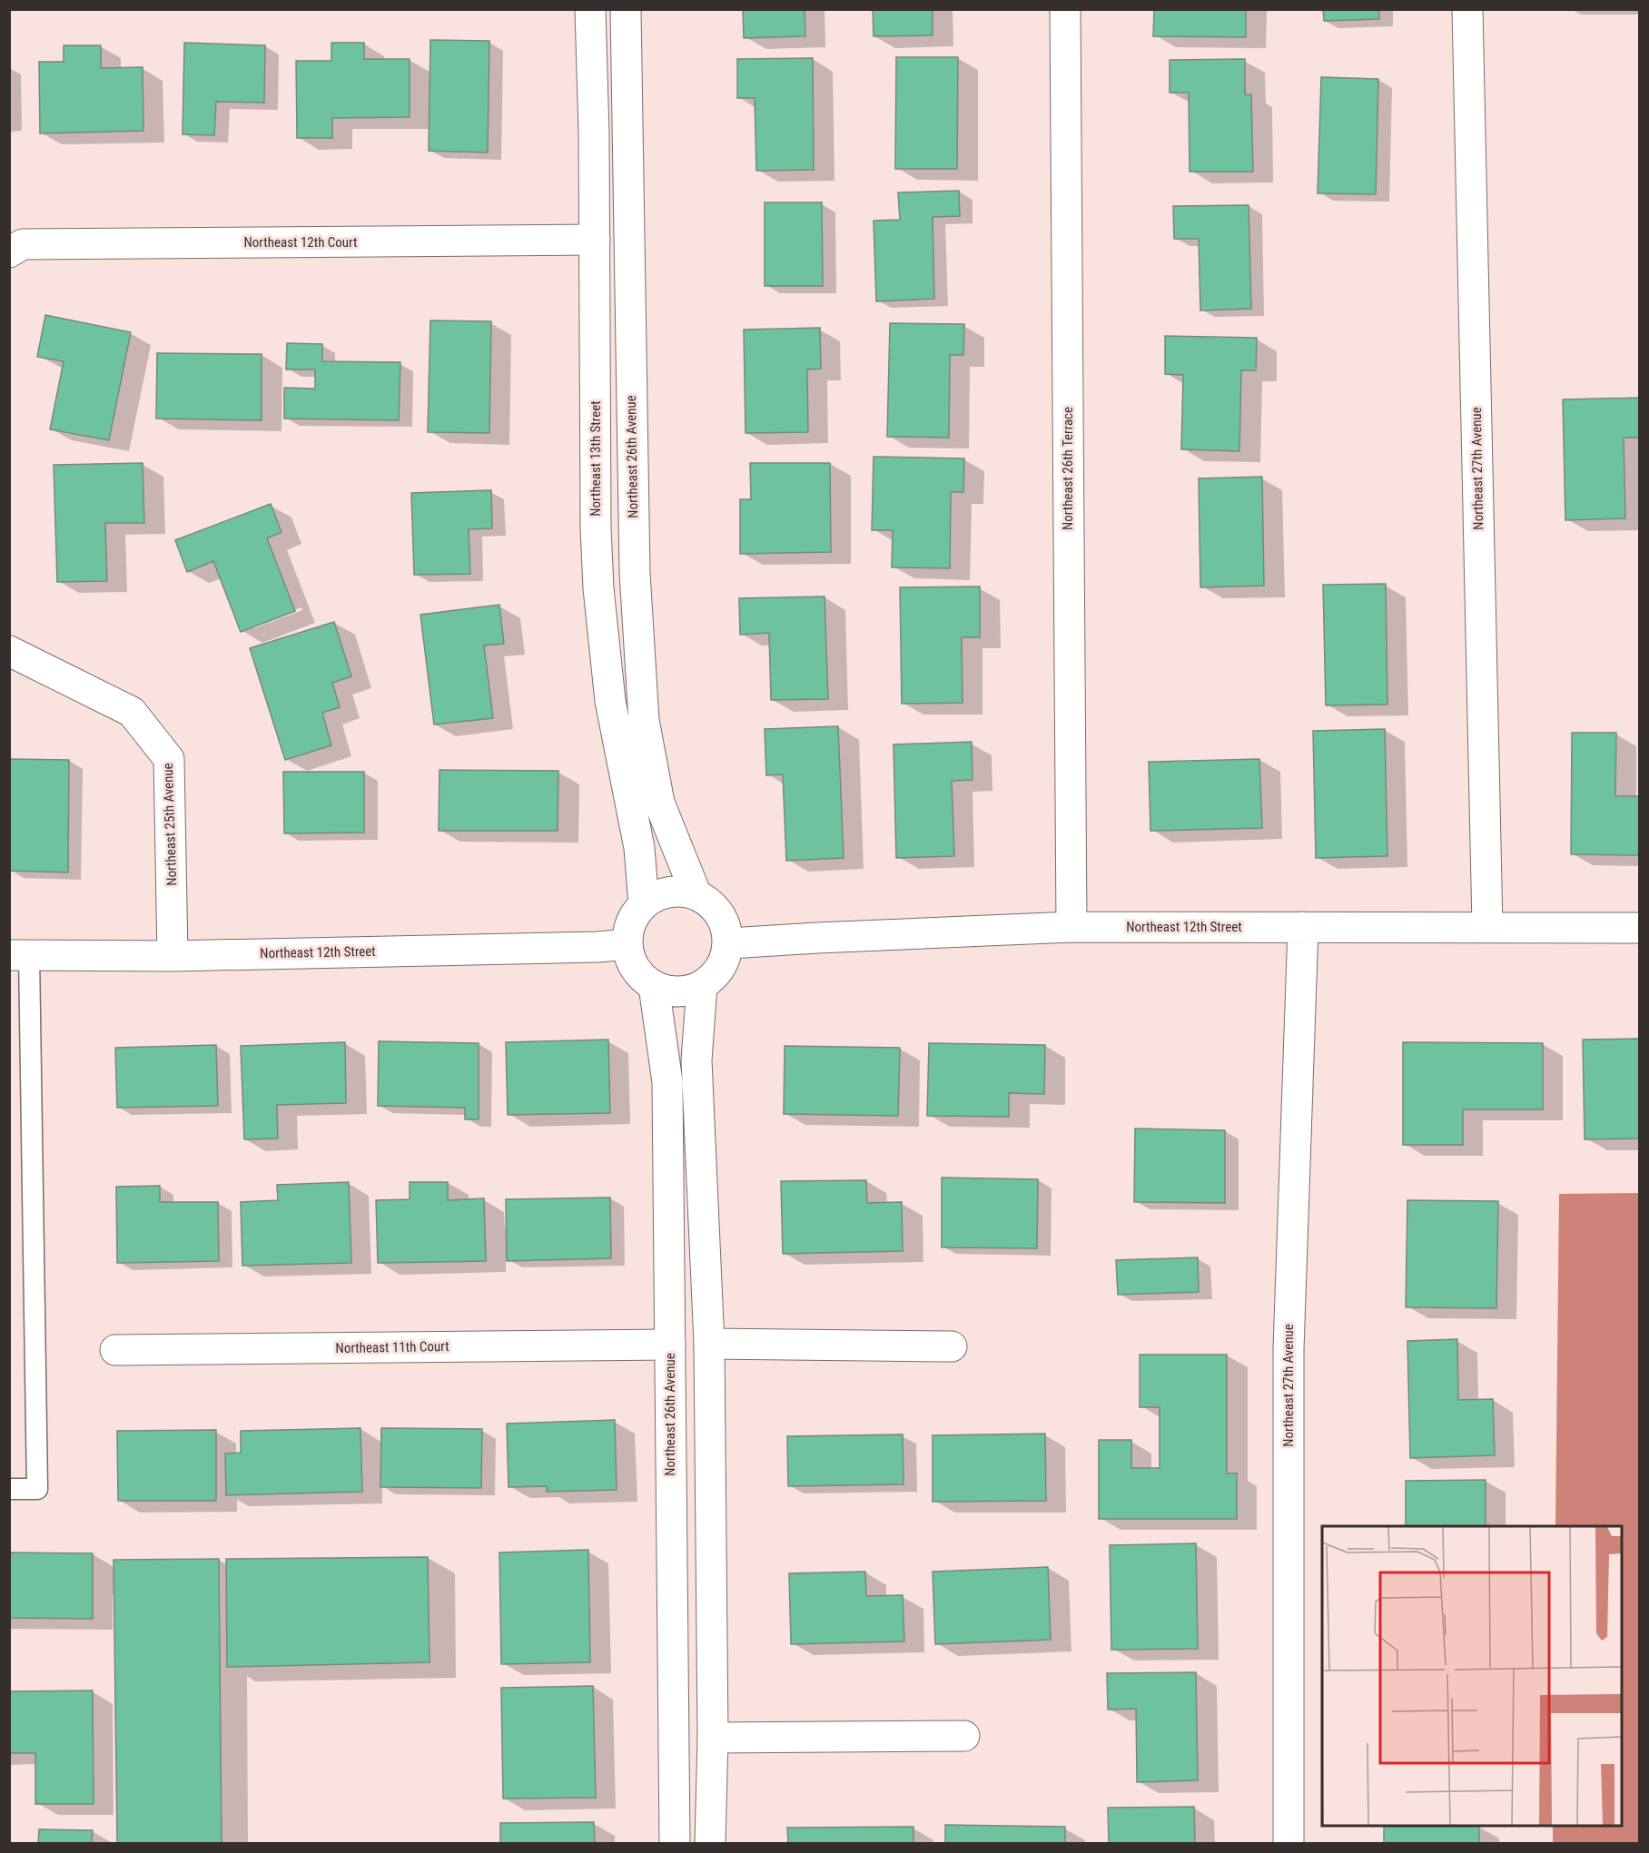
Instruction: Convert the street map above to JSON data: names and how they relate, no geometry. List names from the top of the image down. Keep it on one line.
{"streets":{"street":["Northeast 12th Court","Northeast 26th Avenue","Northeast 13th Street","Northeast 26th Terrace","Northeast 27th Avenue","Northeast 25th Avenue","Northeast 12th Street","Northeast 11th Court"]},"crossings":[["Northeast 12th Court","Northeast 13th Street"],["Northeast 26th Avenue","Northeast 13th Street"],["Northeast 26th Avenue","Northeast 12th Street"],["Northeast 26th Avenue","Northeast 11th Court"],["Northeast 13th Street","Northeast 12th Street"],["Northeast 26th Terrace","Northeast 12th Street"],["Northeast 27th Avenue","Northeast 12th Street"],["Northeast 25th Avenue","Northeast 12th Street"]]}
